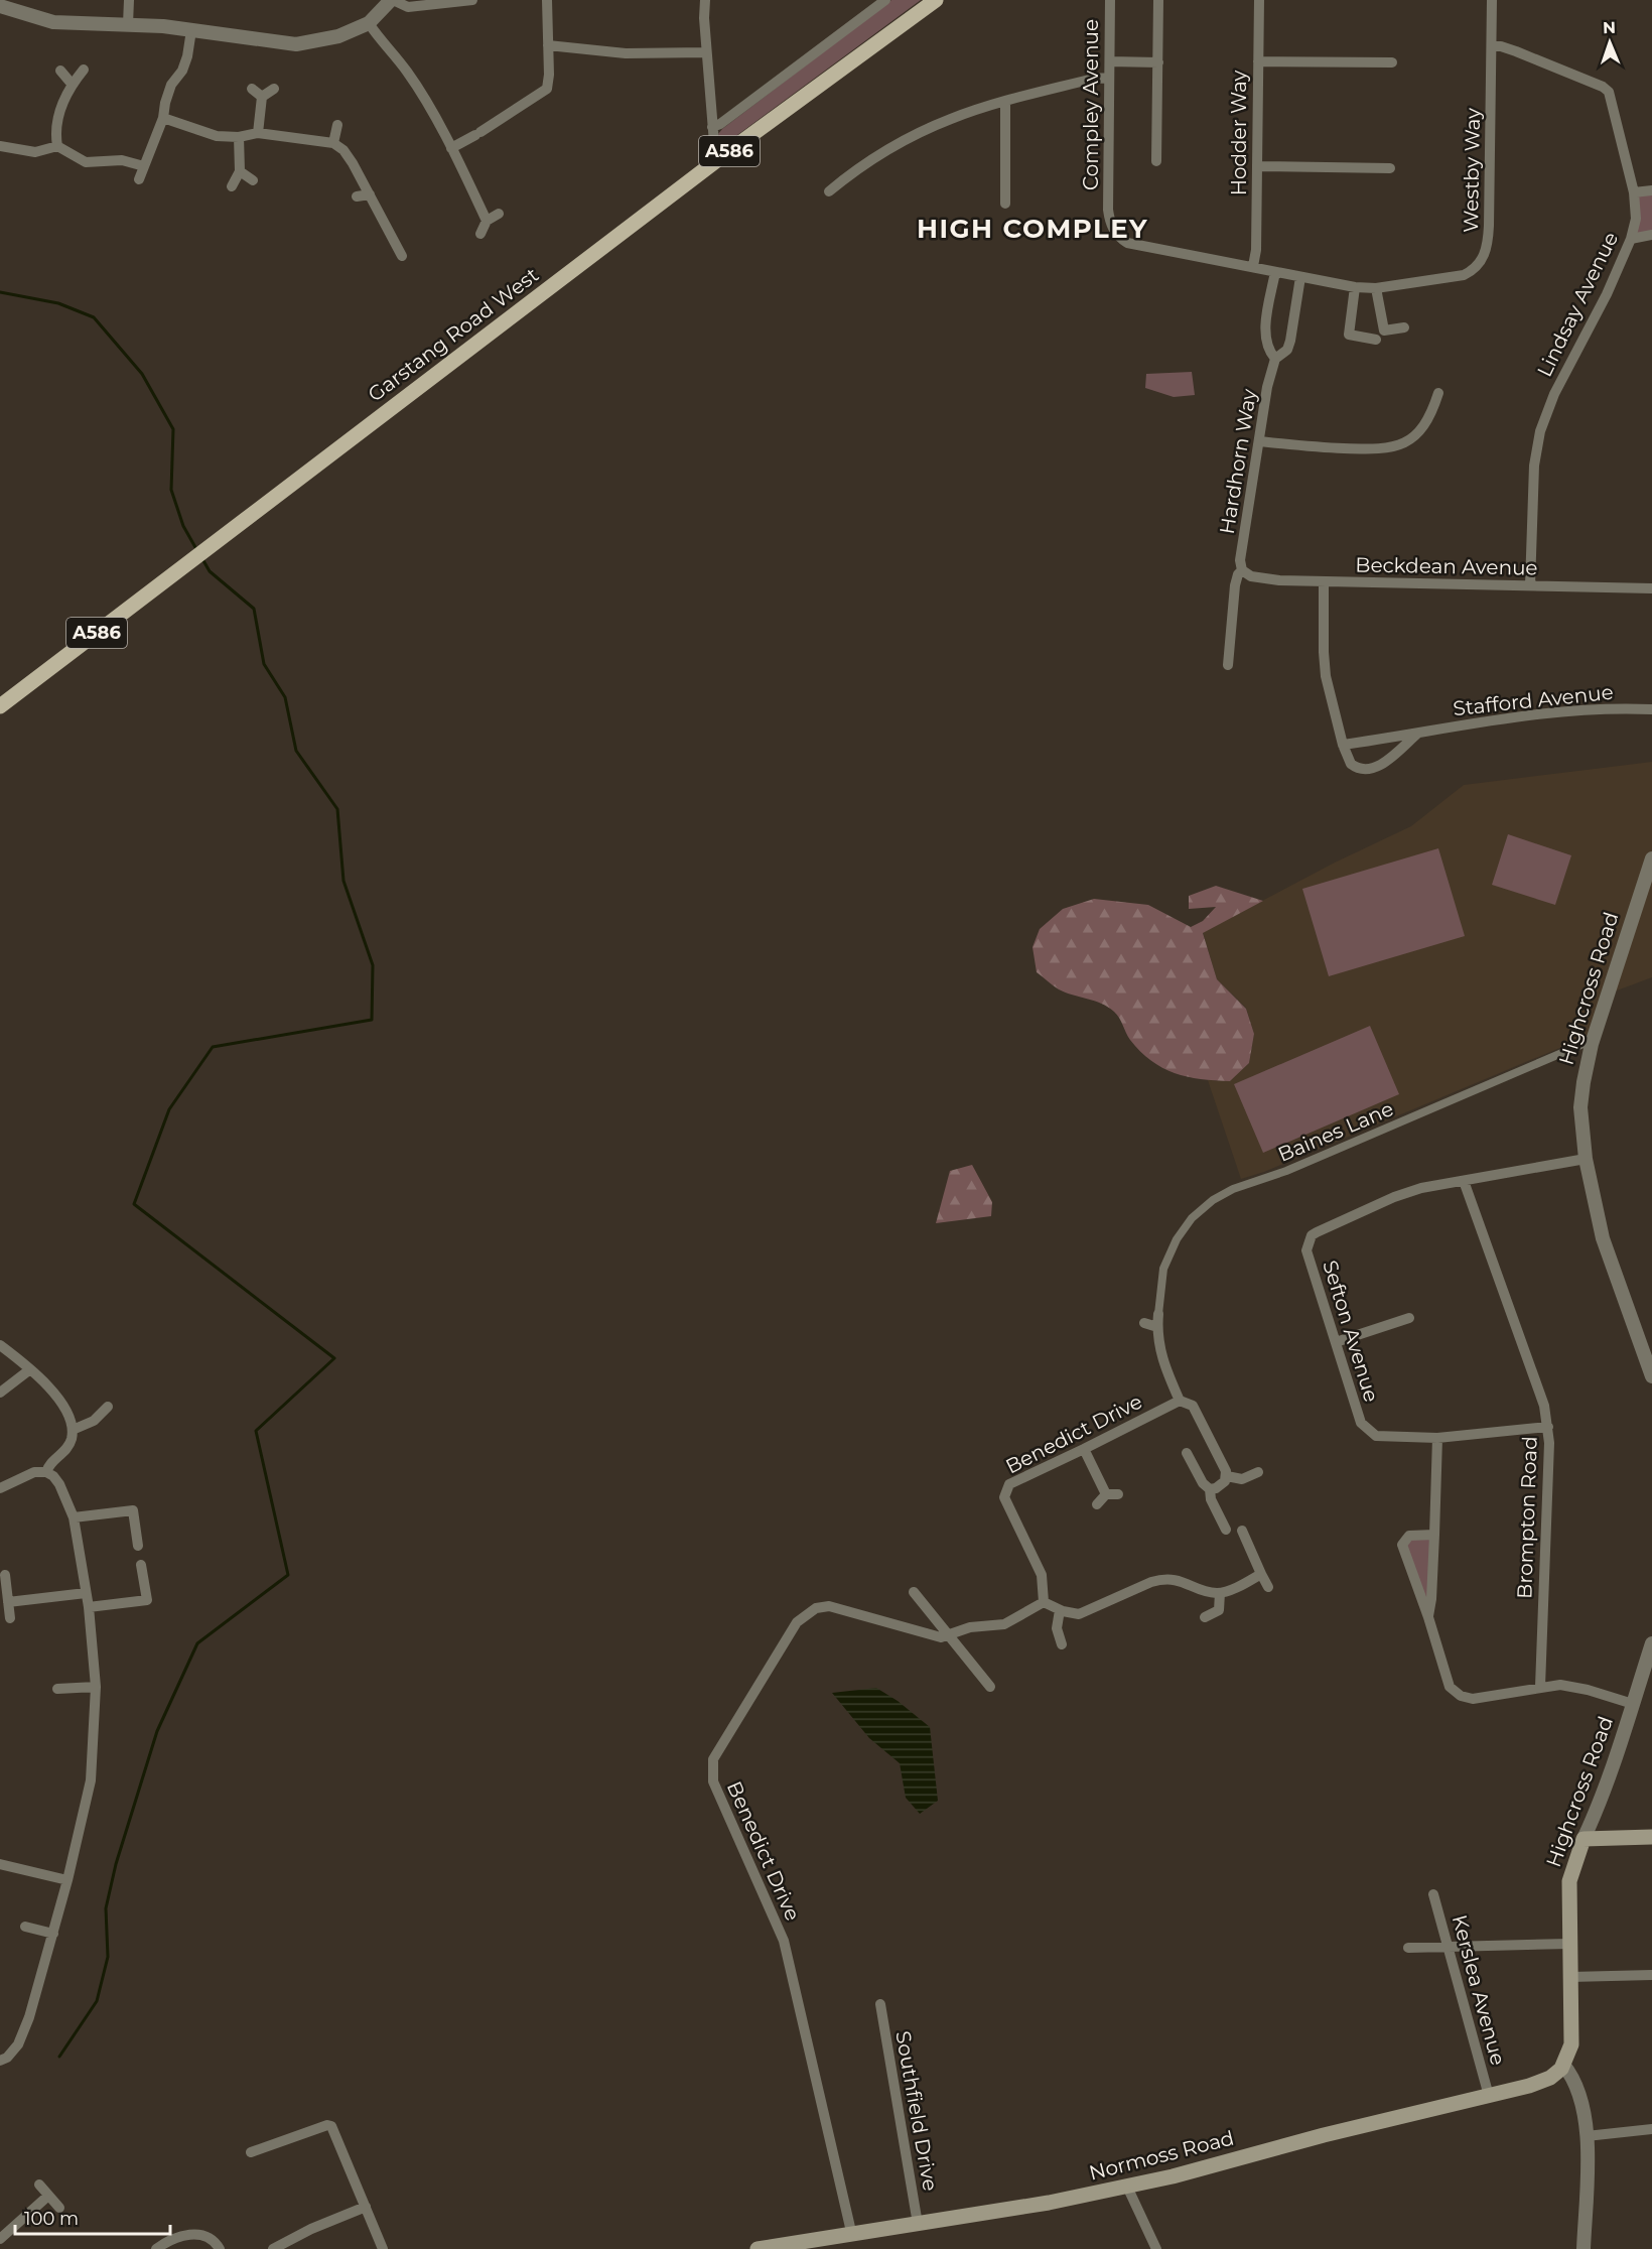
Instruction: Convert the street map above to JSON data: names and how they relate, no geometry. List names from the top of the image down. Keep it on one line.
{"streets":{"main road":["A586","Garstang Road West","Highcross Road","Normoss Road"],"street":["Compley Avenue","Hodder Way","Westby Way","Lindsay Avenue","Hardhorn Way","Beckdean Avenue","Stafford Avenue","Baines Lane","Sefton Avenue","Benedict Drive","Brompton Road","Kerslea Avenue","Southfield Drive"]},"crossings":[["Compley Avenue","Hodder Way"],["Compley Avenue","Westby Way"],["Compley Avenue","Hardhorn Way"],["Westby Way","Lindsay Avenue"],["Westby Way","Hardhorn Way"],["Lindsay Avenue","Beckdean Avenue"],["Hardhorn Way","Beckdean Avenue"],["Highcross Road","Baines Lane"],["Highcross Road","Sefton Avenue"],["Highcross Road","Normoss Road"],["Sefton Avenue","Brompton Road"],["Benedict Drive","Normoss Road"],["Kerslea Avenue","Normoss Road"],["Southfield Drive","Normoss Road"]],"districts":["HIGH COMPLEY"],"scale_bar":"100 m","north":"top"}
